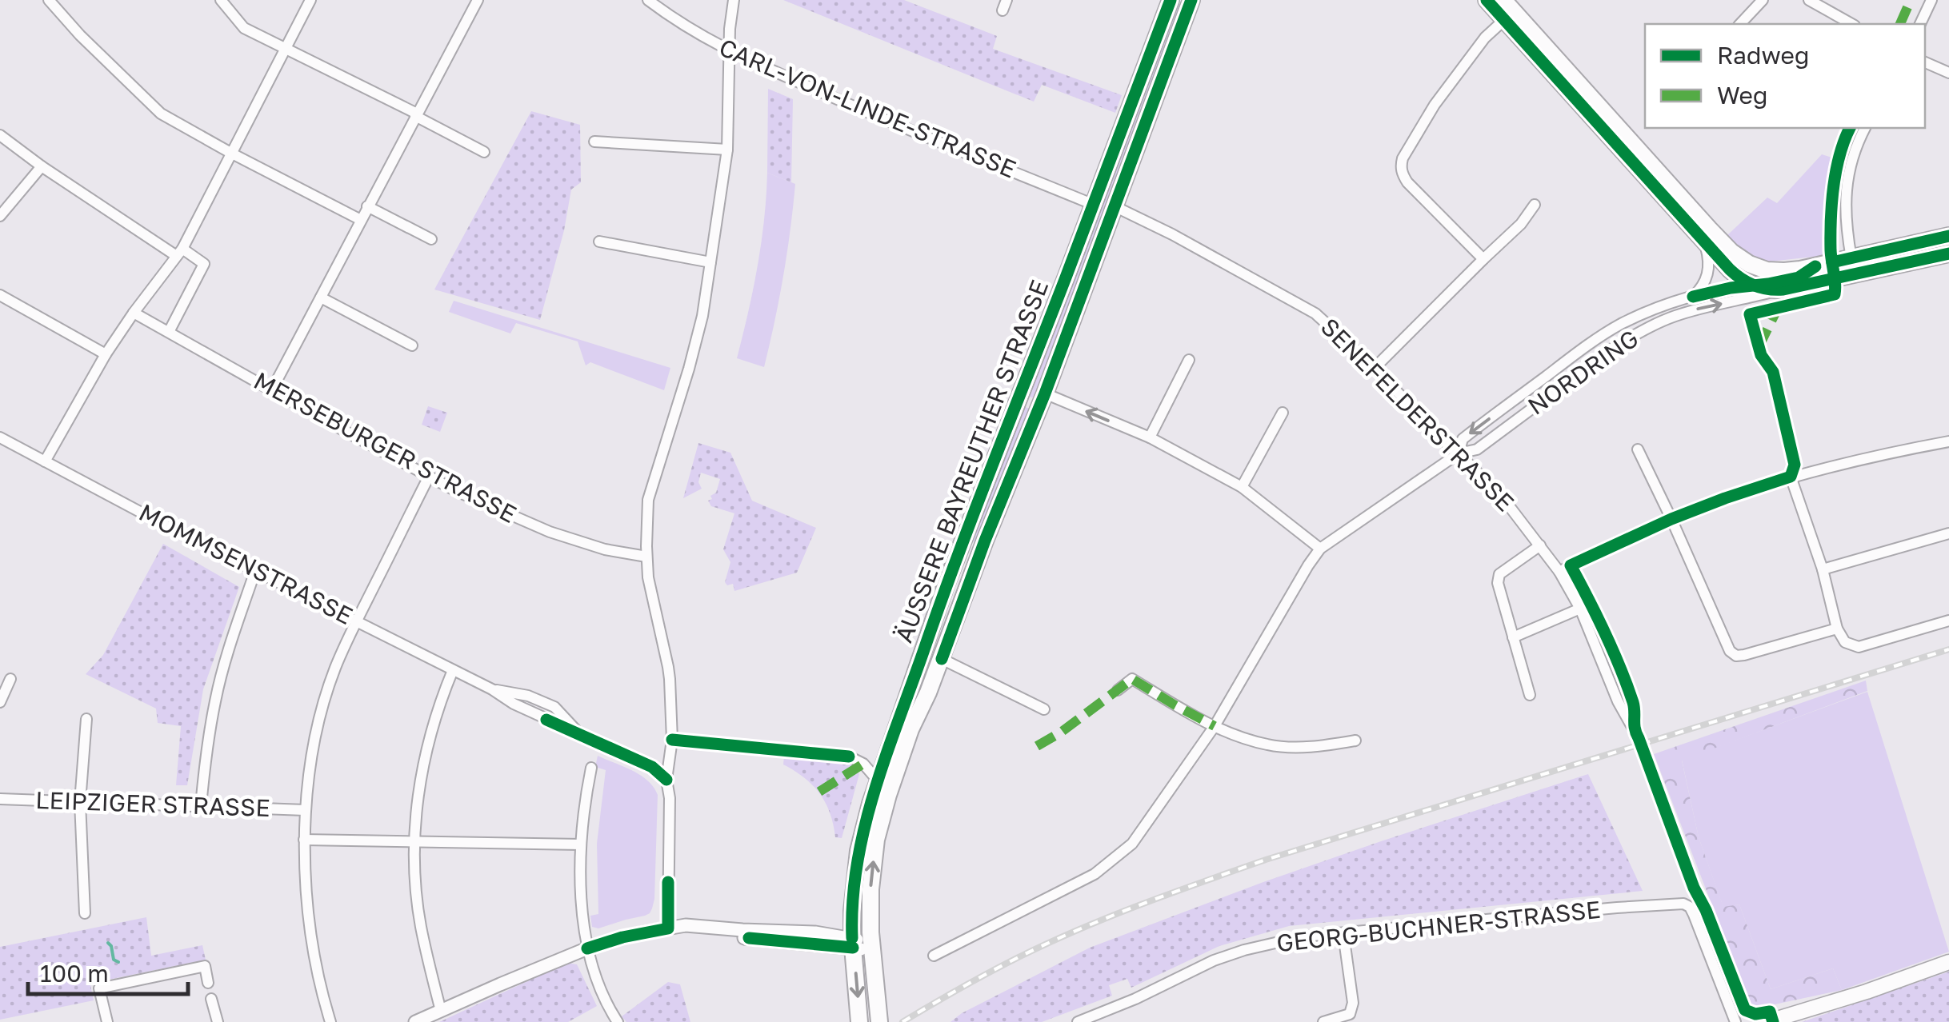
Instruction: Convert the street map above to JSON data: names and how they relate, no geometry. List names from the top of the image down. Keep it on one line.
{"streets":{"main road":["NORDRING","ÄUSSERE BAYREUTHER STRASSE"],"street":["CARL-VON-LINDE-STRASSE","SENEFELDERSTRASSE","MERSEBURGER STRASSE","MOMMSENSTRASSE","LEIPZIGER STRASSE","GEORG-BUCHNER-STRASSE"]},"crossings":[["CARL-VON-LINDE-STRASSE","ÄUSSERE BAYREUTHER STRASSE"],["NORDRING","SENEFELDERSTRASSE"],["SENEFELDERSTRASSE","ÄUSSERE BAYREUTHER STRASSE"]],"legend":["Radweg","Weg"],"scale_bar":"100 m"}
